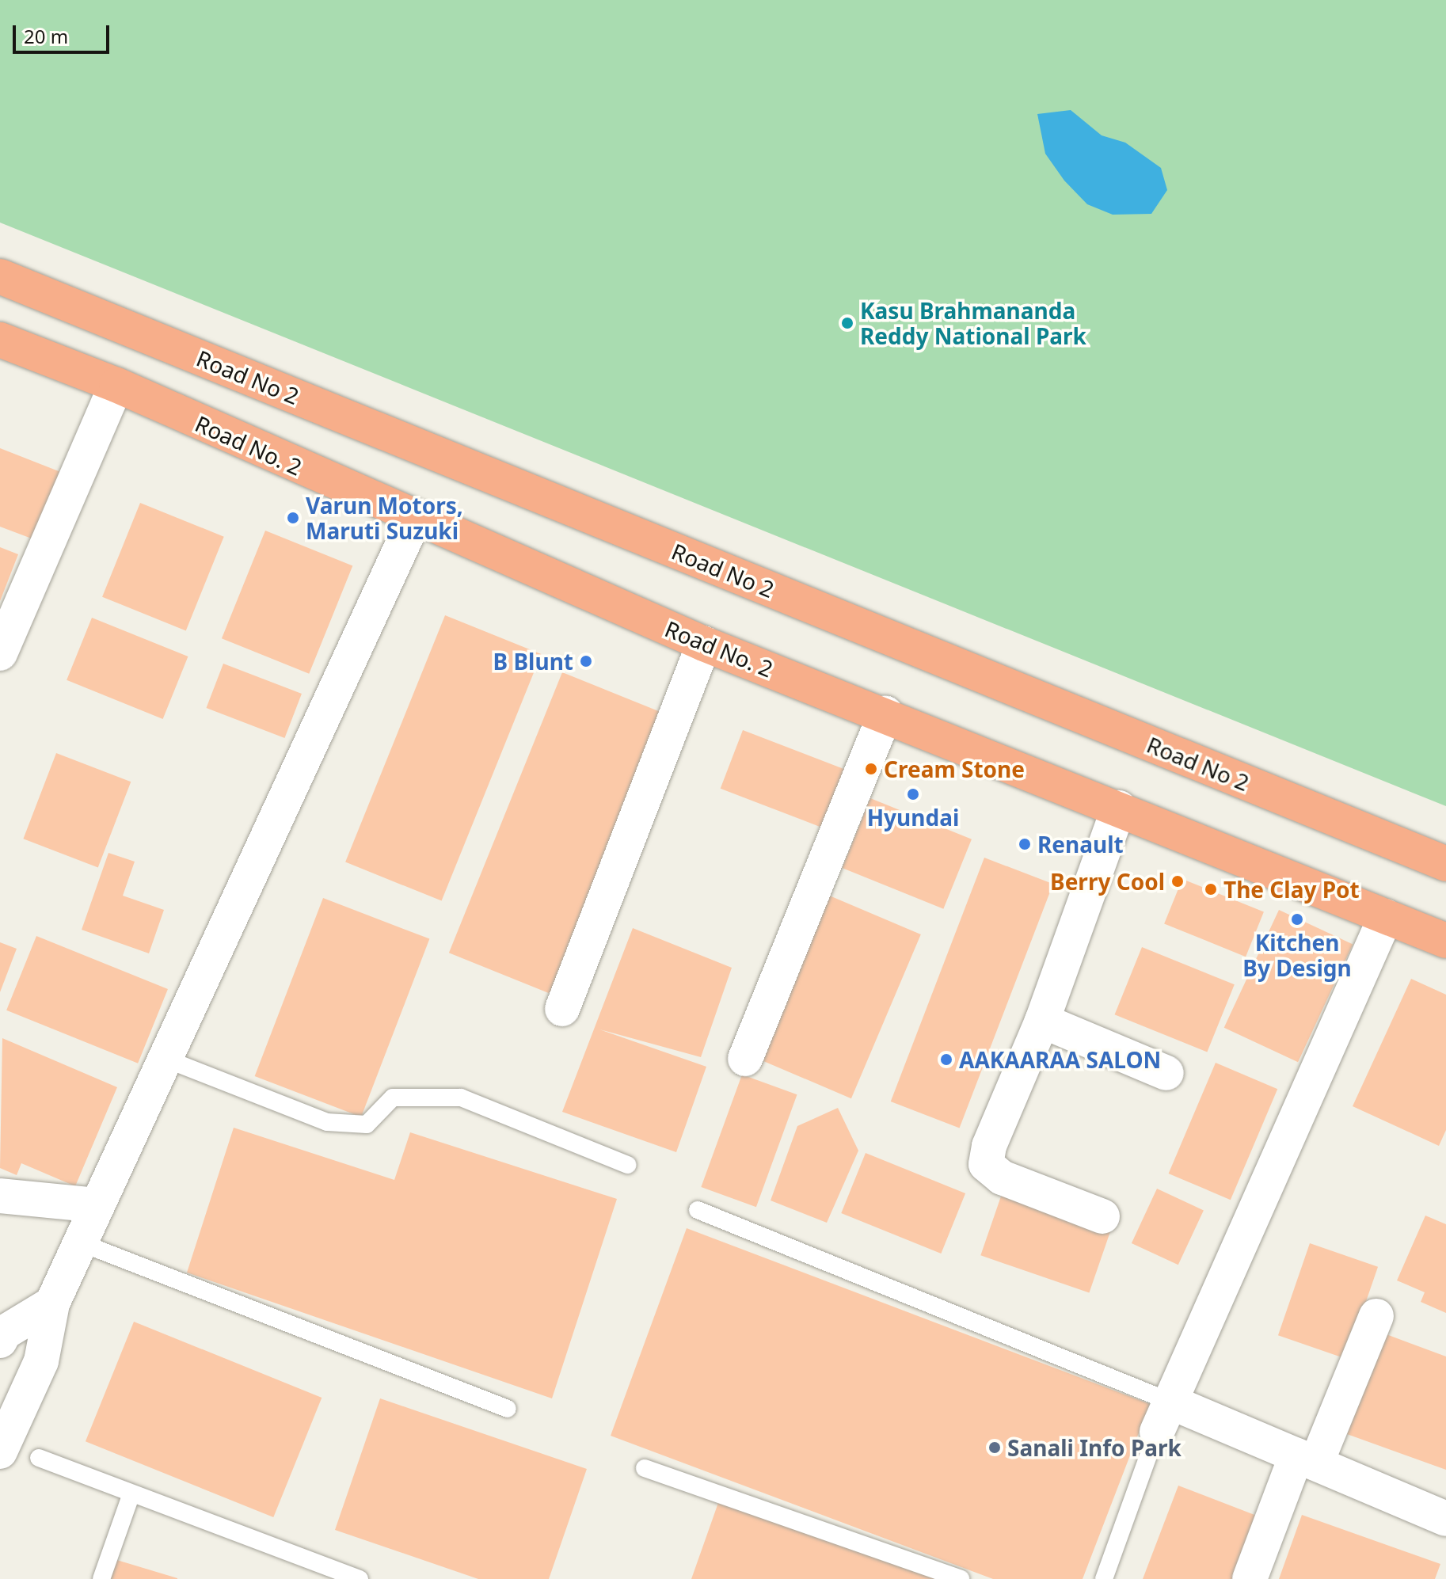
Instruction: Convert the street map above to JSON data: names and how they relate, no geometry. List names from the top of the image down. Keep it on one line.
{"streets":{"main road":["Road No 2","Road No. 2"]},"places":["Kasu Brahmananda Reddy National Park","Varun Motors, Maruti Suzuki","B Blunt","Cream Stone","Hyundai","Renault","Berry Cool","The Clay Pot","Kitchen By Design","AAKAARAA SALON","Sanali Info Park"],"scale_bar":"20 m"}
